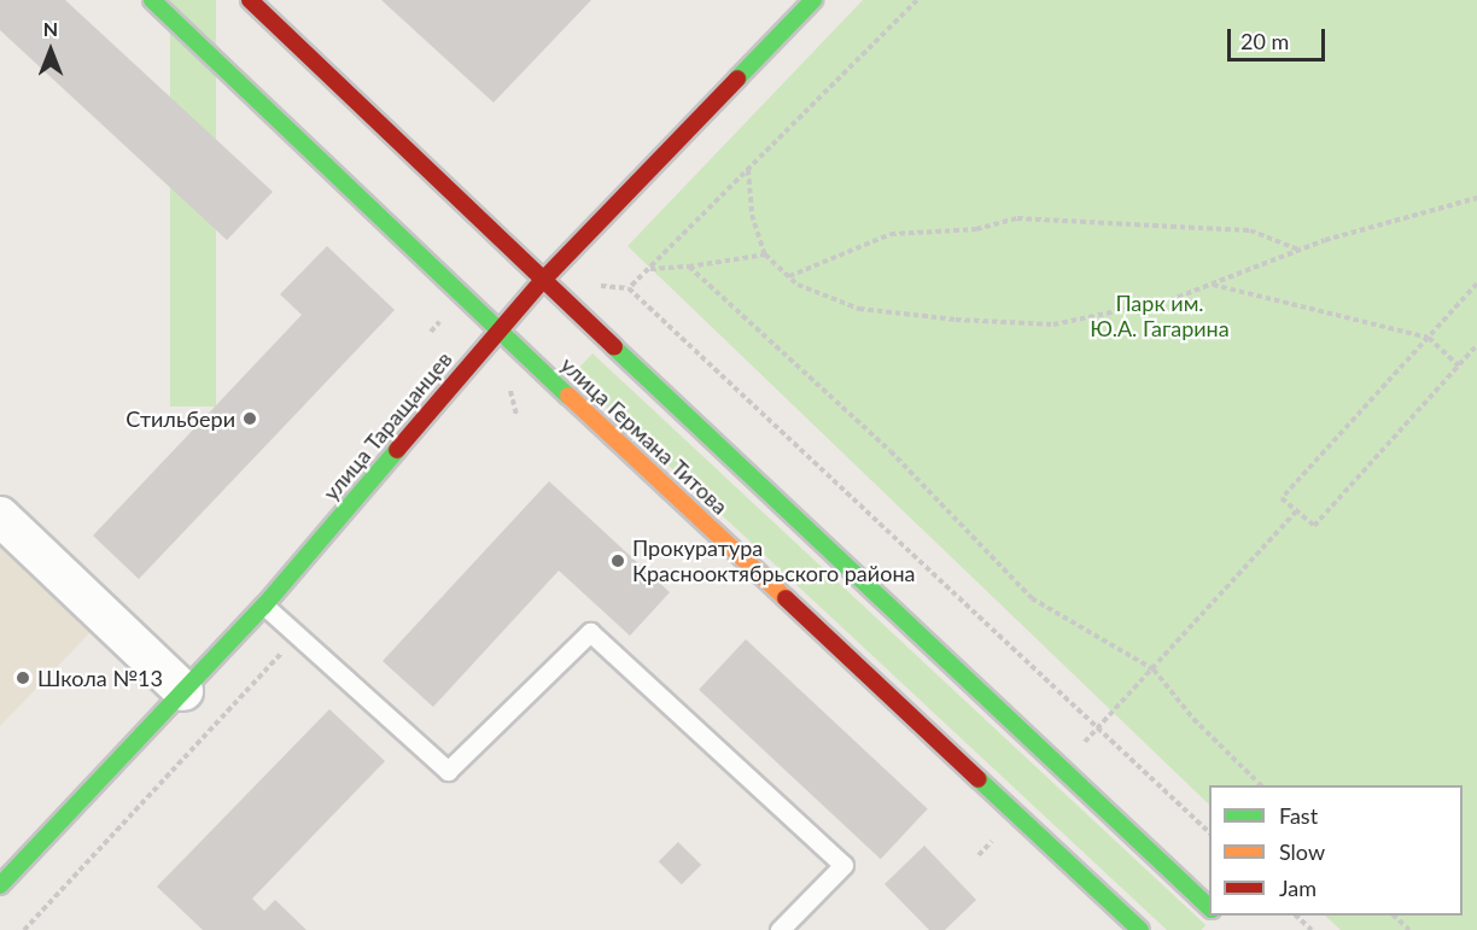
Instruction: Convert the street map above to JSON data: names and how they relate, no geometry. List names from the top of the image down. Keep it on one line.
{"streets":{"street":["улица Таращанцев","улица Германа Титова"]},"crossings":[["улица Таращанцев","улица Германа Титова"]],"parks":["Парк им. Ю.А. Гагарина"],"places":["Стильбери","Прокуратура Краснооктябрьского района","Школа №13"],"legend":["Fast","Slow","Jam"],"scale_bar":"20 m","north":"top"}
